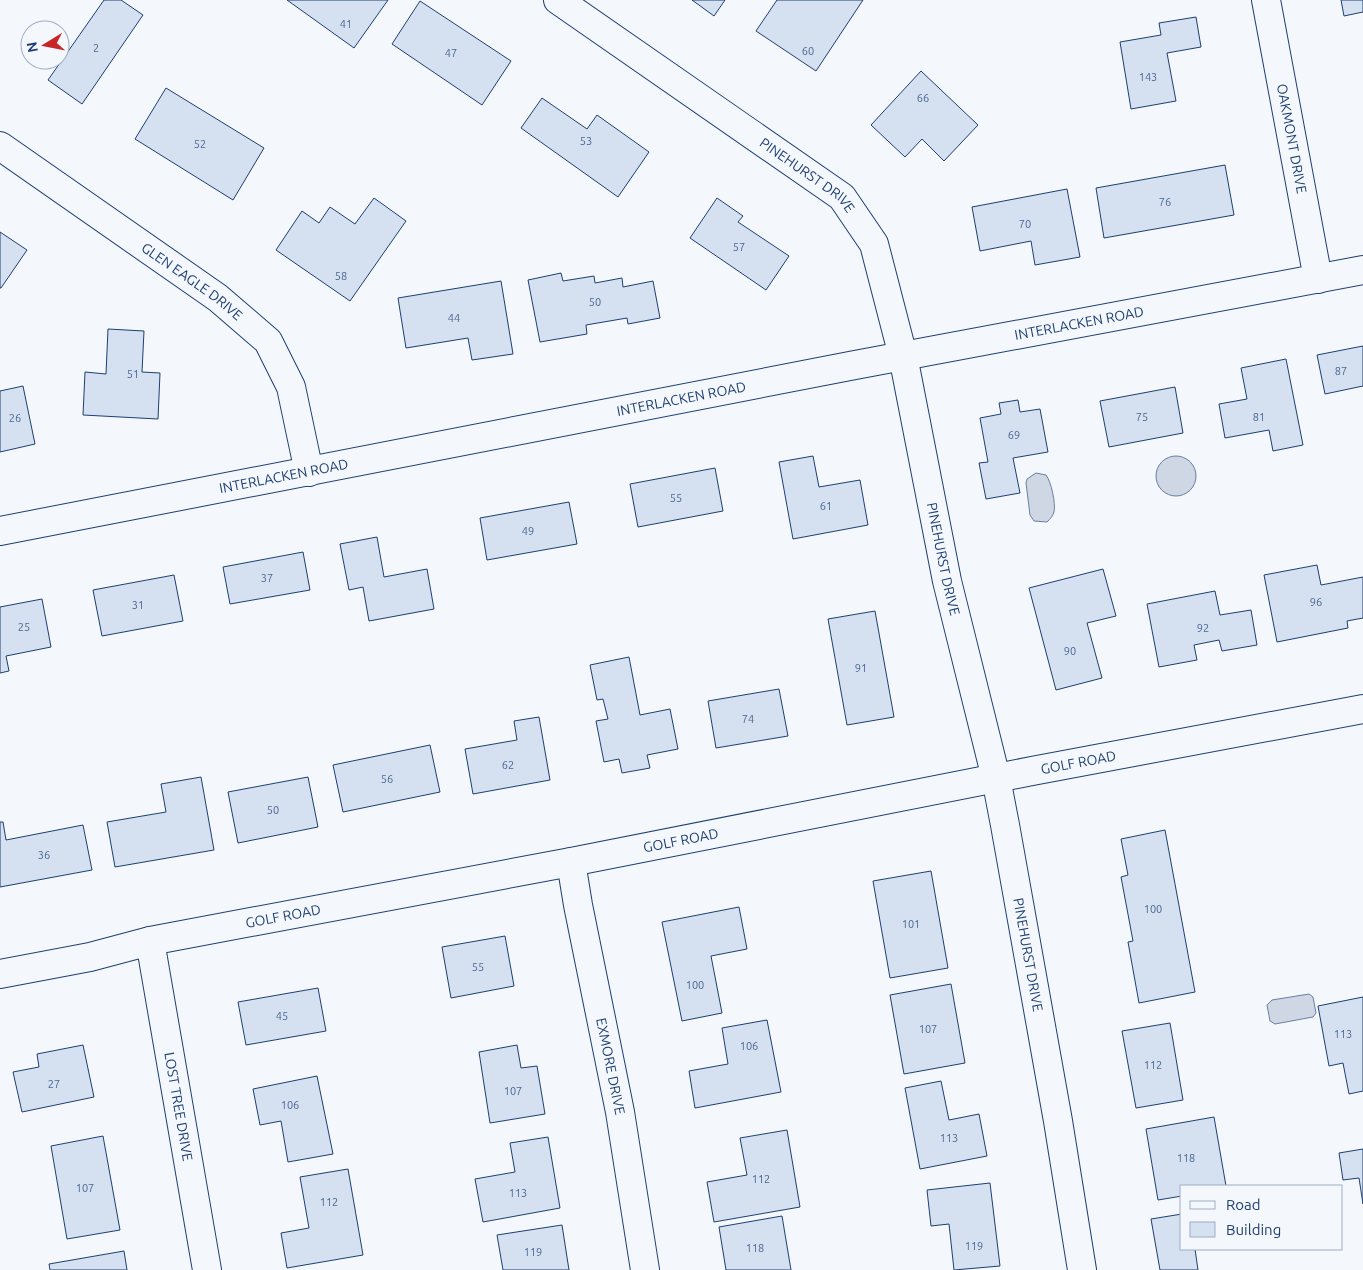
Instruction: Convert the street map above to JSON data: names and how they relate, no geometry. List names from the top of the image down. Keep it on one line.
{"streets":{"street":["OAKMONT DRIVE","PINEHURST DRIVE","GLEN EAGLE DRIVE","INTERLACKEN ROAD","GOLF ROAD","EXMORE DRIVE","LOST TREE DRIVE"]},"crossings":[["OAKMONT DRIVE","INTERLACKEN ROAD"],["PINEHURST DRIVE","INTERLACKEN ROAD"],["PINEHURST DRIVE","GOLF ROAD"],["GLEN EAGLE DRIVE","INTERLACKEN ROAD"],["GOLF ROAD","EXMORE DRIVE"],["GOLF ROAD","LOST TREE DRIVE"]],"house_numbers":["41","2","60","47","143","66","53","52","76","70","57","58","50","44","87","51","75","81","26","69","55","61","49","37","96","31","25","92","90","91","74","62","56","50","36","100","101","55","100","45","107","113","106","112","27","107","106","113","118","112","107","113","112","119","118","119"],"legend":["Road","Building"],"north":"left"}
